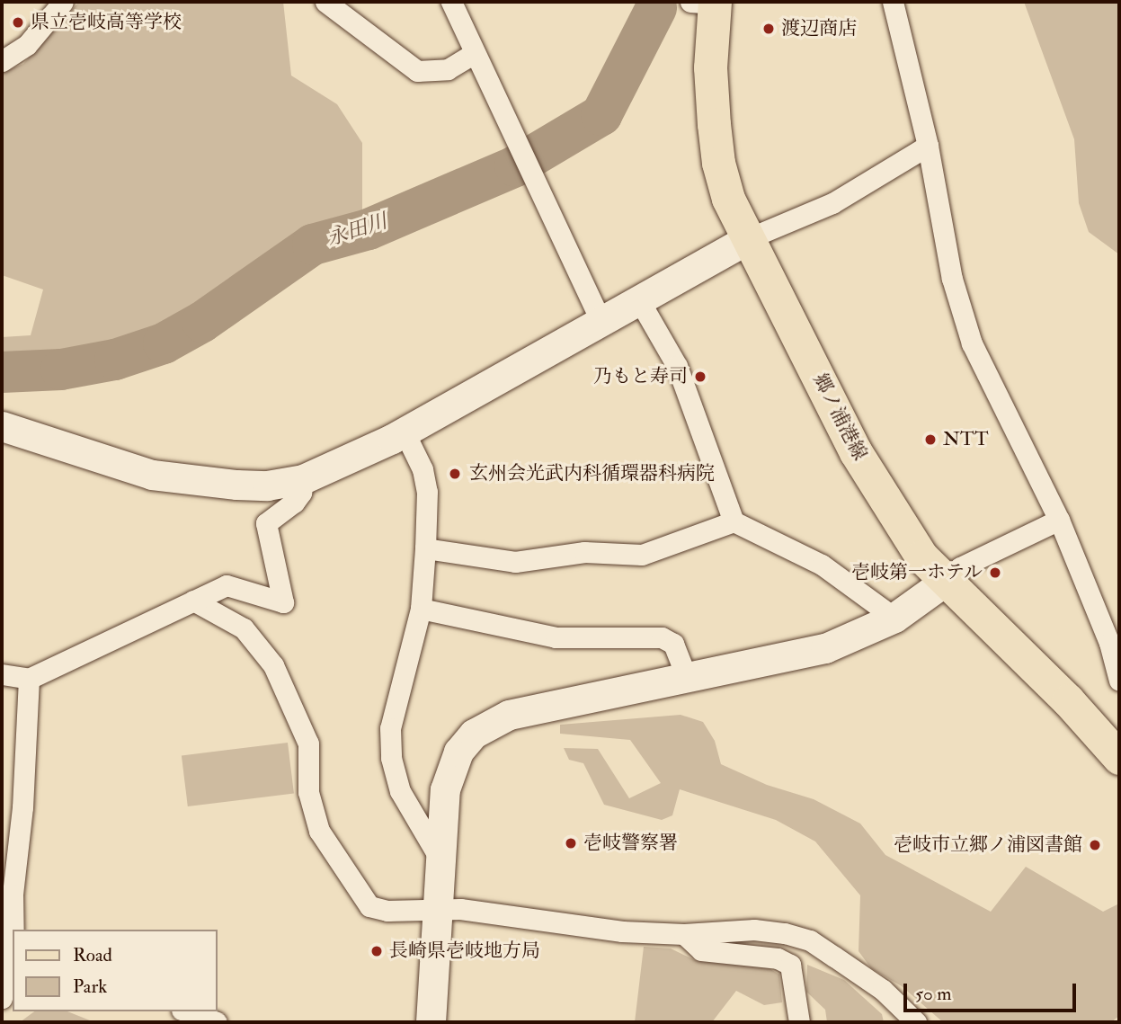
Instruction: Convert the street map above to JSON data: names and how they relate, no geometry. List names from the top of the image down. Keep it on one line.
{"streets":{"main road":["郷ノ浦港線"]},"water":["永田川"],"places":["県立壱岐高等学校","渡辺商店","乃もと寿司","NTT","玄州会光武内科循環器科病院","壱岐第一ホテル","壱岐警察署","壱岐市立郷ノ浦図書館","長崎県壱岐地方局"],"legend":["Road","Park"],"scale_bar":"50 m"}
